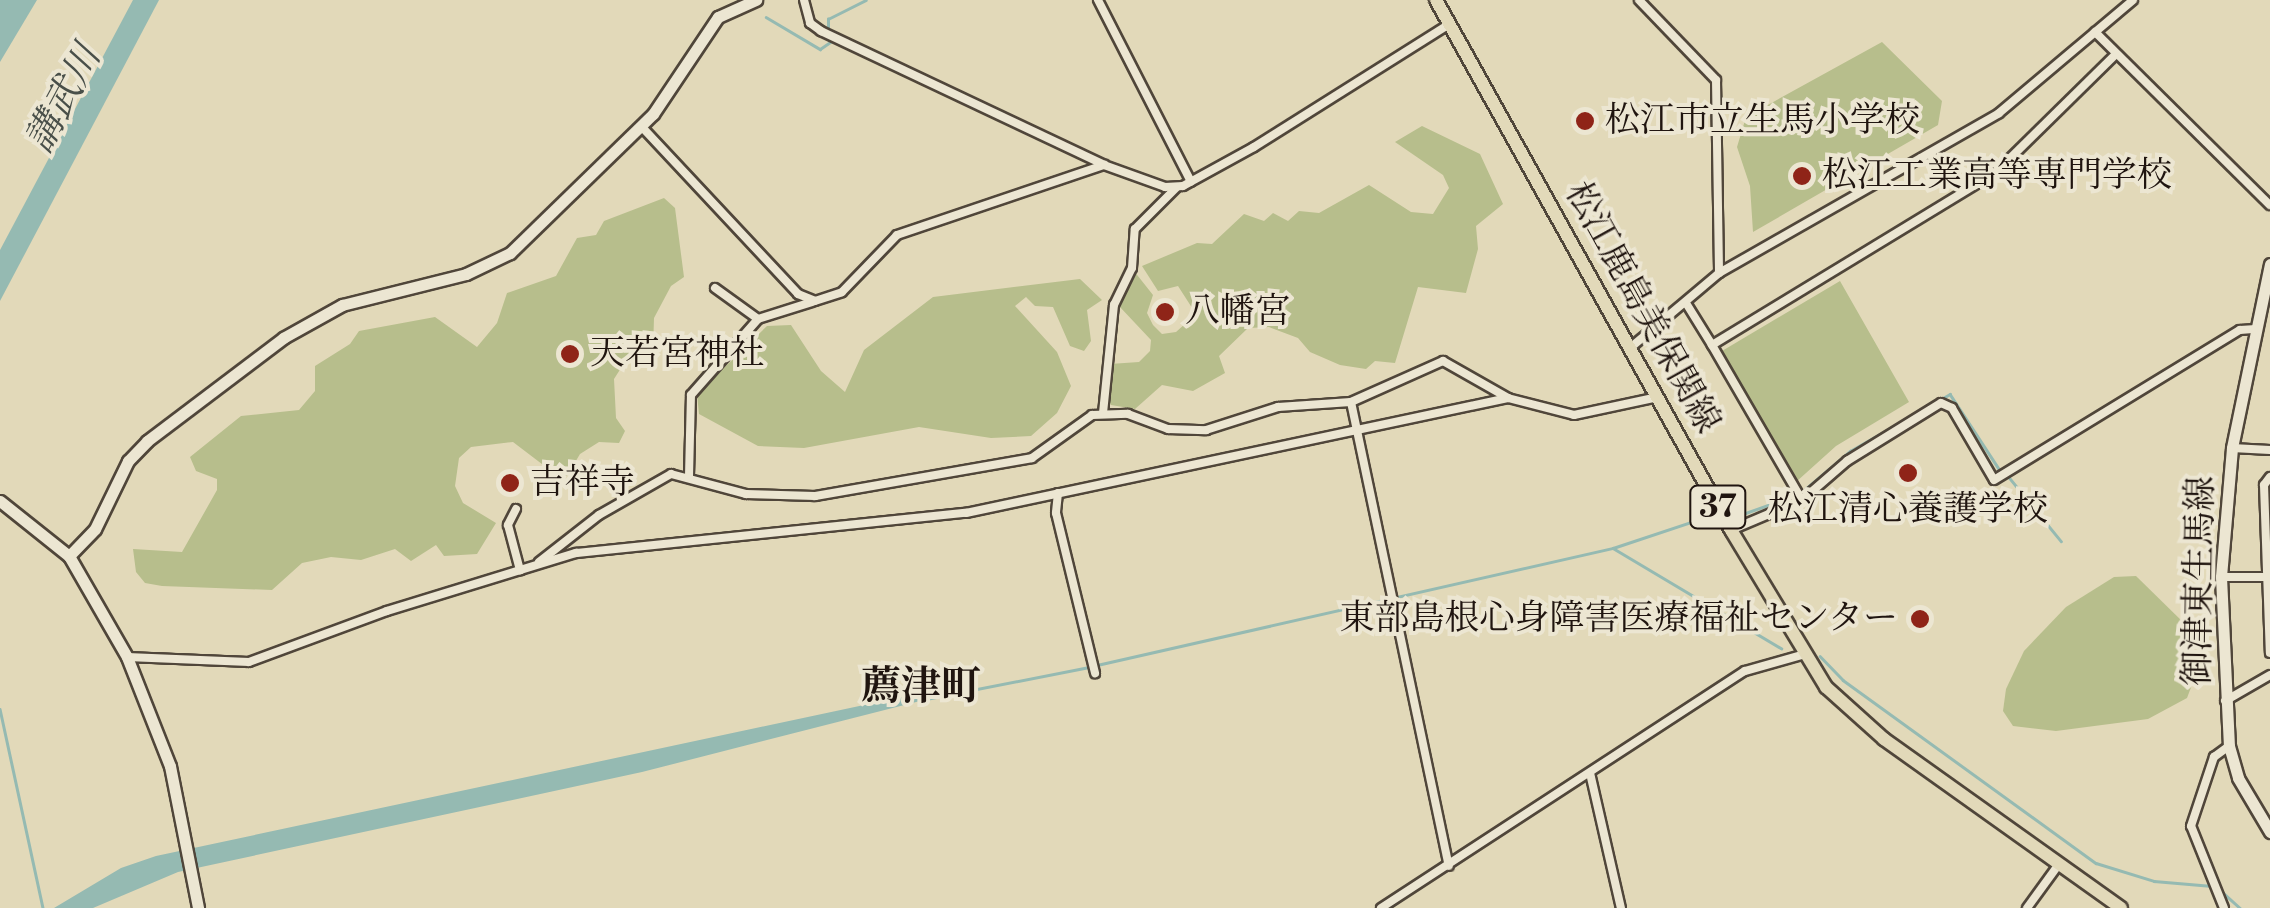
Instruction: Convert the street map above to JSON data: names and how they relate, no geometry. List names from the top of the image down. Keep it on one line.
{"streets":{"main road":["松江鹿島美保関線","37"],"street":["御津東生馬線"]},"districts":["薦津町"],"water":["講武川"],"places":["松江市立生馬小学校","松江工業高等専門学校","八幡宮","天若宮神社","松江清心養護学校","吉祥寺","東部島根心身障害医療福祉センター"]}
